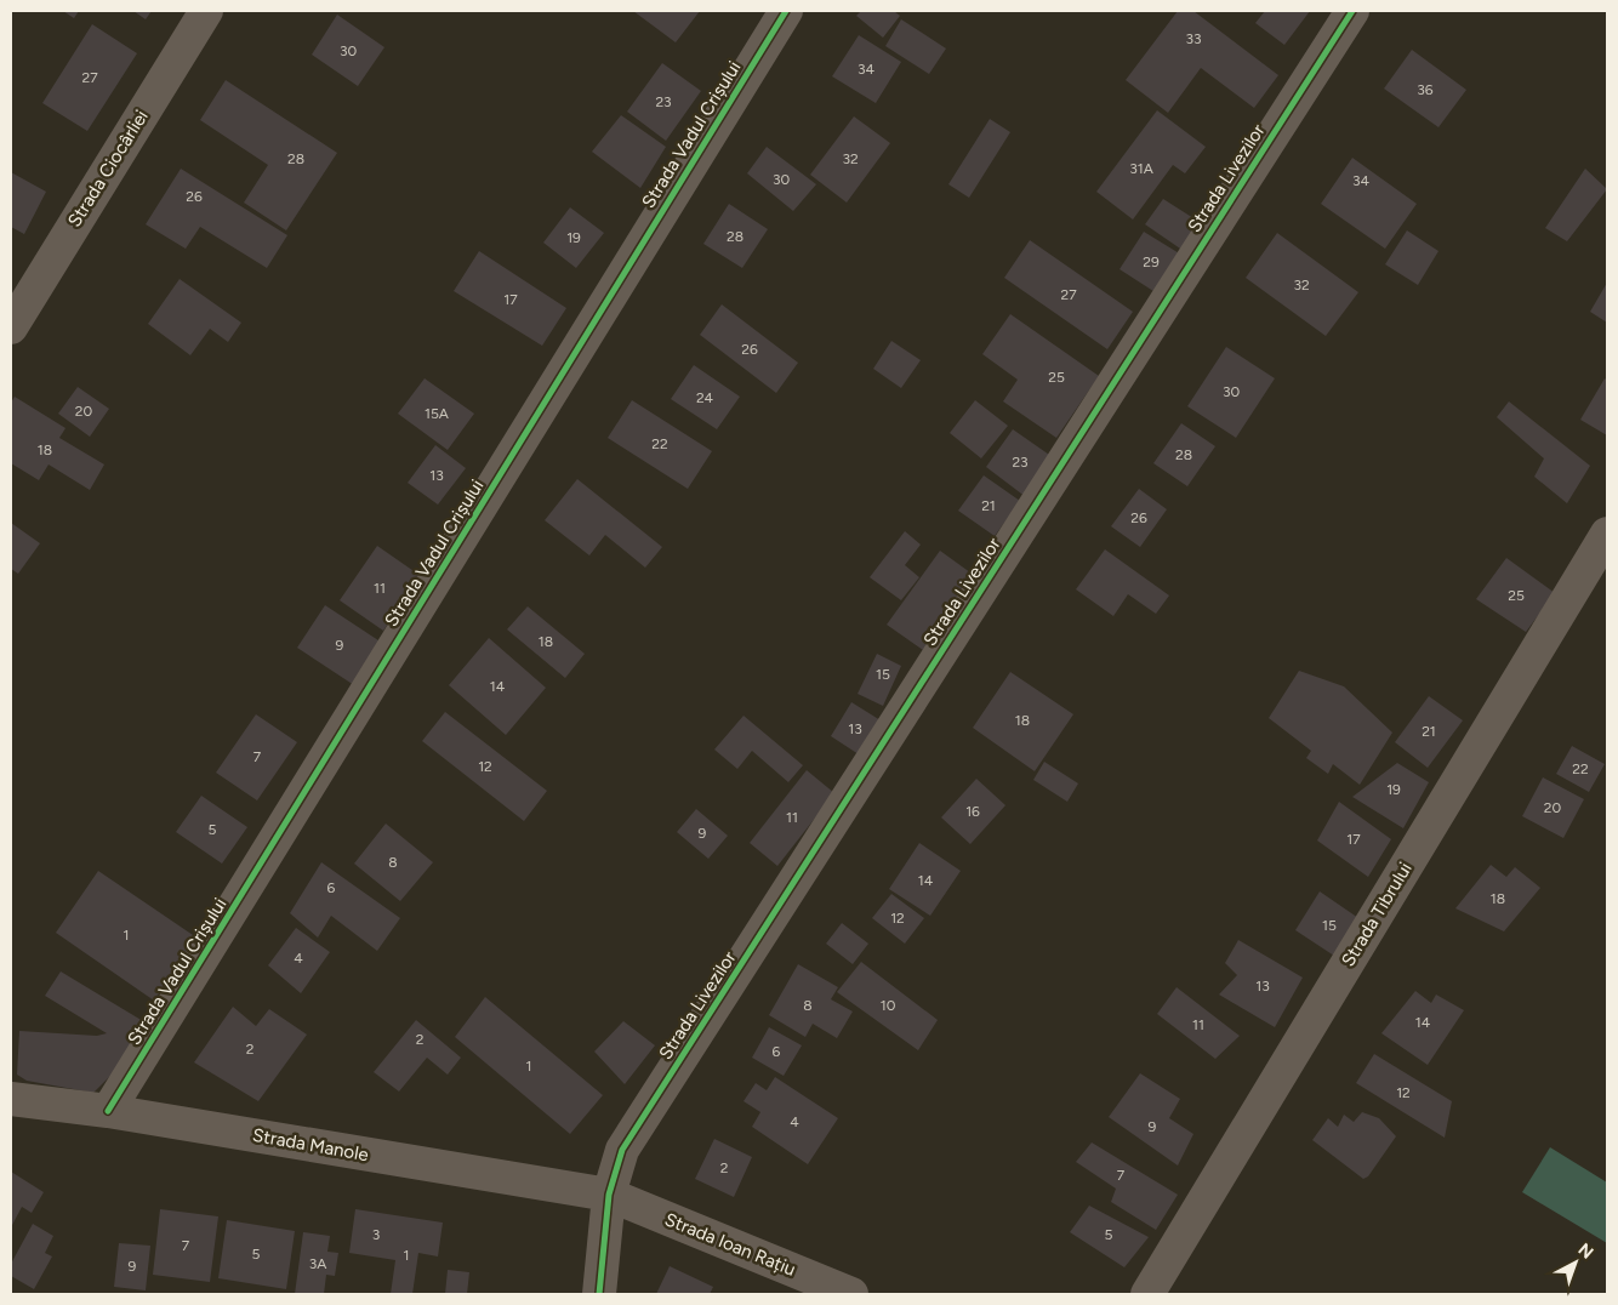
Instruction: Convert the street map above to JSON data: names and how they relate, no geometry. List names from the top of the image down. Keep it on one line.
{"streets":{"street":["Strada Vadul Crișului","Strada Ciocârliei","Strada Livezilor","Strada Tibrului","Strada Manole","Strada Ioan Rațiu"]},"crossings":[["Strada Vadul Crișului","Strada Manole"],["Strada Livezilor","Strada Manole"],["Strada Livezilor","Strada Ioan Rațiu"],["Strada Manole","Strada Ioan Rațiu"]],"house_numbers":["33","30","34","27","36","23","28","32","31A","30","34","26","28","19","29","32","27","17","26","25","30","24","20","15A","22","18","28","23","13","21","26","11","25","18","9","15","14","18","13","21","7","12","22","19","20","16","11","5","9","17","8","14","6","18","12","15","1","4","13","8","10","14","11","2","2","6","1","12","4","9","2","7","3","5","7","5","1","3A","9"],"north":"top right"}
